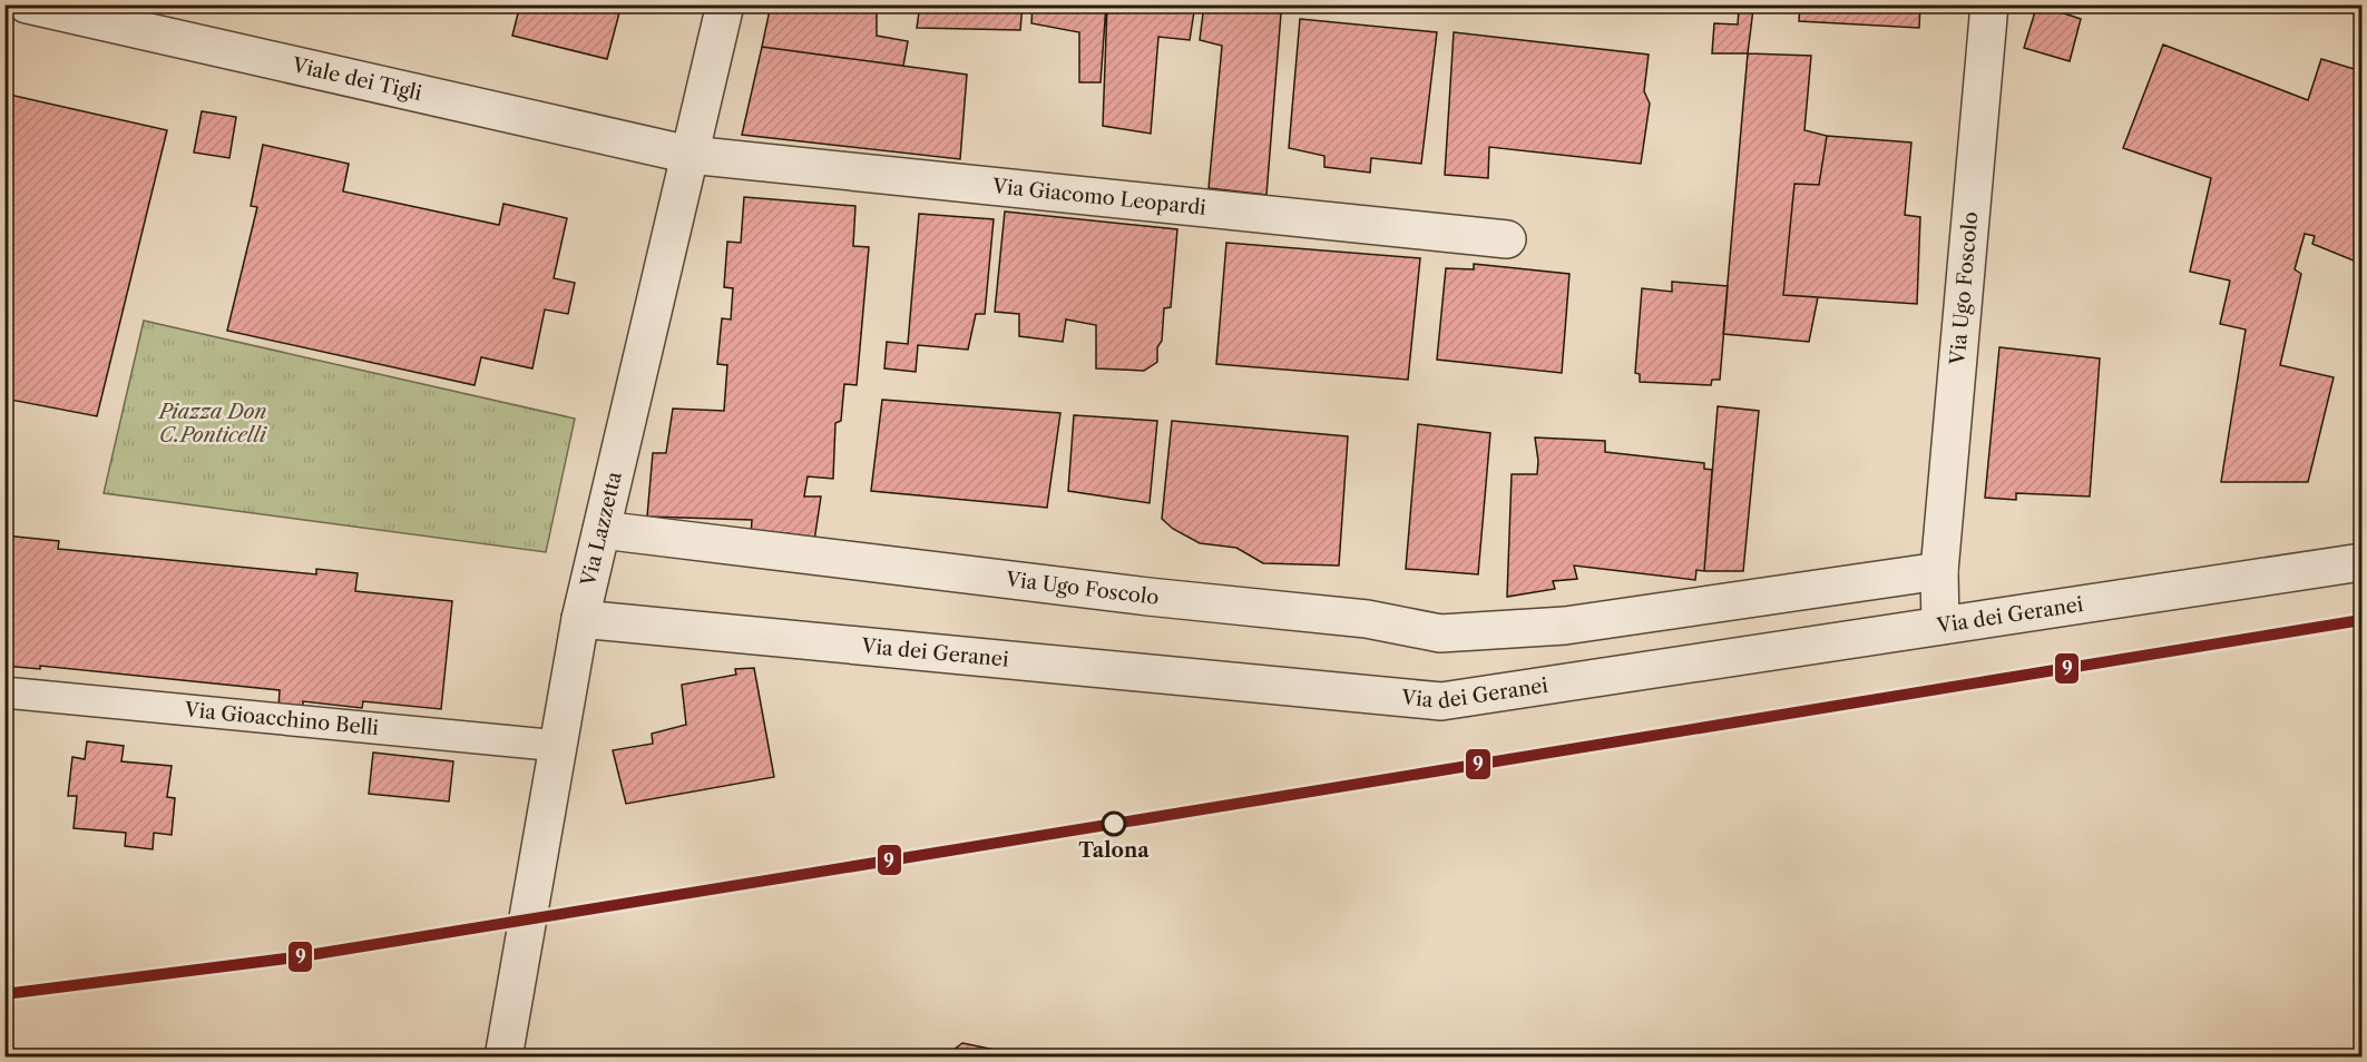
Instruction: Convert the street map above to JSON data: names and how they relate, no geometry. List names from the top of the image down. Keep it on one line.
{"streets":{"street":["Viale dei Tigli","Via Giacomo Leopardi","Via Ugo Foscolo","Via Lazzetta","Via dei Geranei"],"lane":["Via Gioacchino Belli"]},"crossings":[["Viale dei Tigli","Via Giacomo Leopardi"],["Viale dei Tigli","Via Lazzetta"],["Via Giacomo Leopardi","Via Lazzetta"],["Via Ugo Foscolo","Via Lazzetta"],["Via Ugo Foscolo","Via dei Geranei"],["Via Lazzetta","Via dei Geranei"],["Via Lazzetta","Via Gioacchino Belli"]],"parks":["Piazza Don C.Ponticelli"],"places":["Talona"],"lines":["transit line 9"]}
